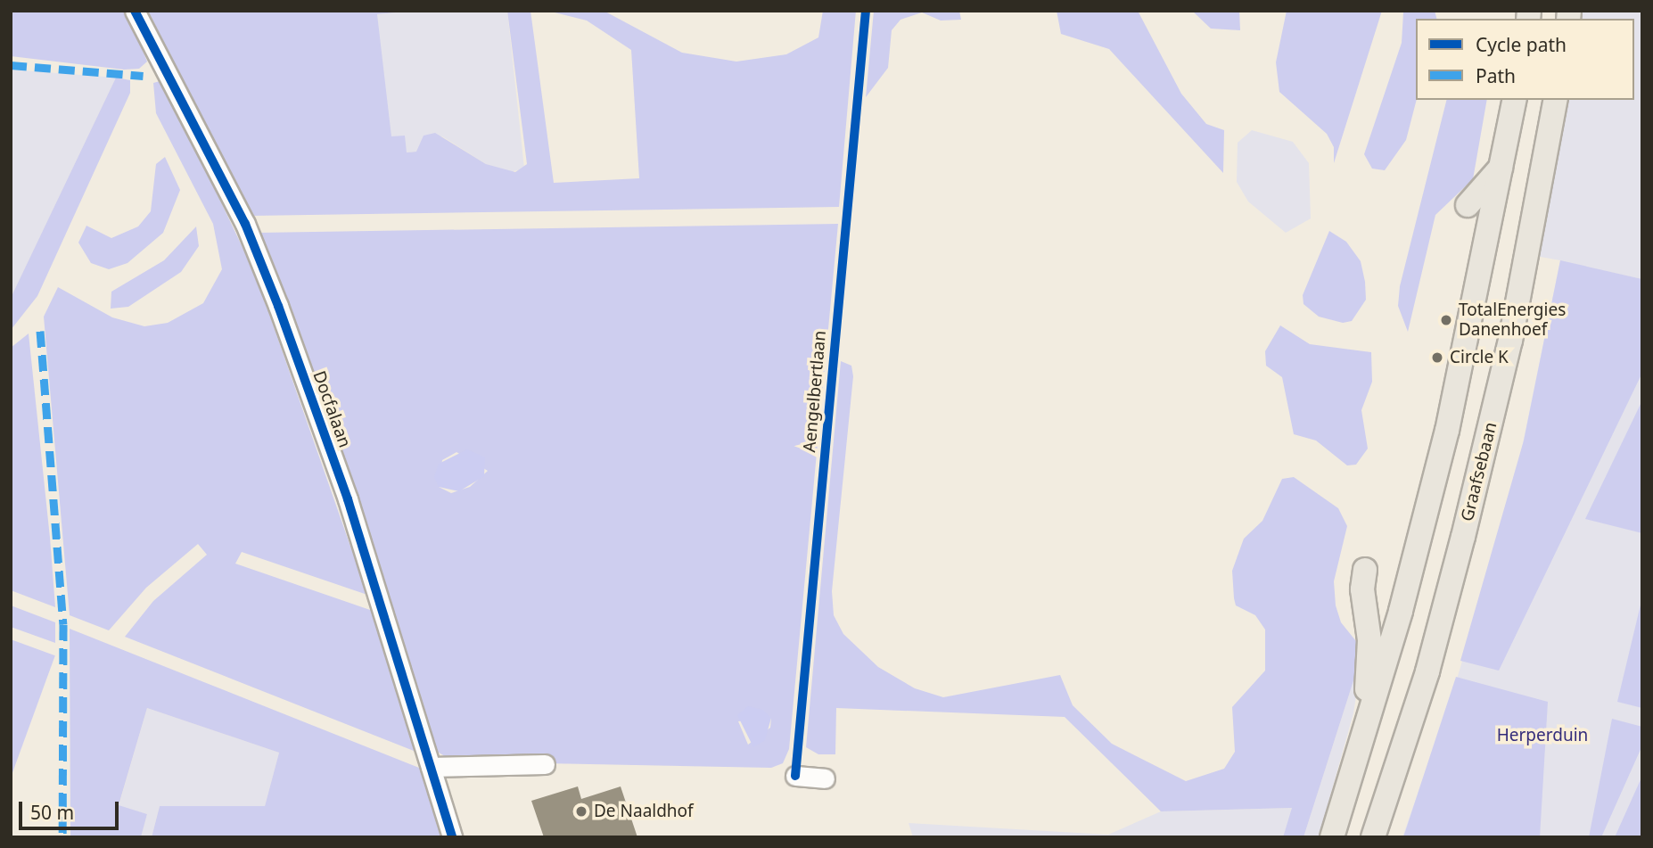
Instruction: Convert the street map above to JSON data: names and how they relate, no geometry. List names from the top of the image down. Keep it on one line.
{"streets":{"main road":["Graafsebaan"],"street":["Docfalaan"],"cycle path":["Aengelbertlaan"]},"parks":["Herperduin"],"places":["TotalEnergies Danenhoef","Circle K","De Naaldhof"],"legend":["Cycle path","Path"],"scale_bar":"50 m"}
